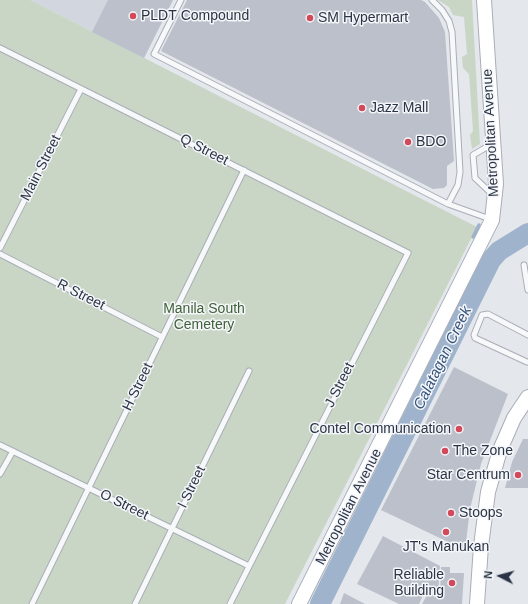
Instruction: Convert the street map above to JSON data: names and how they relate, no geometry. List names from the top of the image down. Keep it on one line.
{"streets":{"street":["Metropolitan Avenue"],"lane":["Q Street","Main Street","R Street","J Street","H Street","I Street","O Street"]},"crossings":[["Q Street","Main Street"],["Q Street","J Street"],["Q Street","H Street"],["R Street","H Street"],["J Street","O Street"],["H Street","O Street"],["I Street","O Street"]],"water":["Calatagan Creek"],"parks":["Manila South Cemetery"],"places":["PLDT Compound","SM Hypermart","Jazz Mall","BDO","Contel Communication","The Zone","Star Centrum","Stoops","JT's Manukan","Reliable Building"],"north":"left"}
